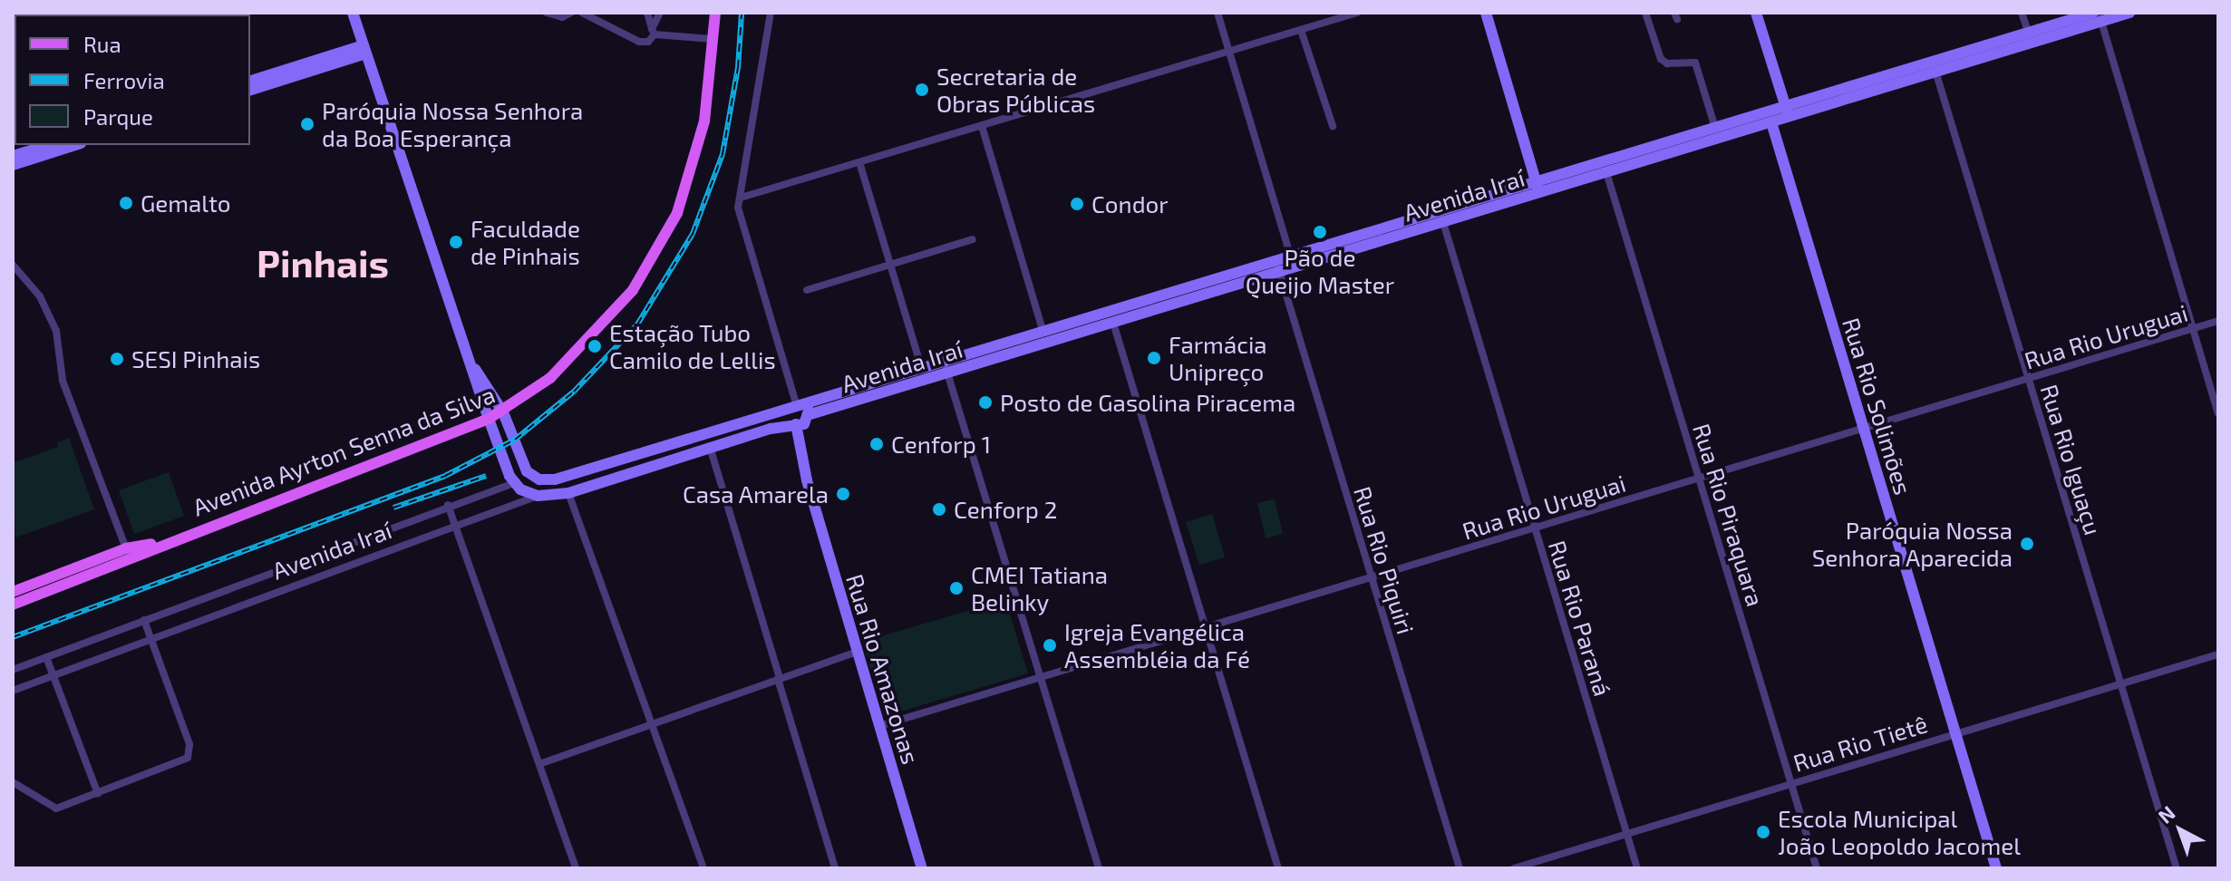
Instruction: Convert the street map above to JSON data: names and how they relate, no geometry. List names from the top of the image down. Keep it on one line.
{"streets":{"main road":["Avenida Iraí","Rua Rio Solimões","Avenida Ayrton Senna da Silva","Rua Rio Amazonas"],"street":["Rua Rio Uruguai","Rua Rio Iguaçu","Rua Rio Piraquara","Rua Rio Piquiri","Rua Rio Paraná","Rua Rio Tietê"]},"crossings":[["Avenida Iraí","Rua Rio Solimões"],["Avenida Iraí","Avenida Ayrton Senna da Silva"],["Avenida Iraí","Rua Rio Iguaçu"],["Avenida Iraí","Rua Rio Piraquara"],["Avenida Iraí","Rua Rio Piquiri"],["Avenida Iraí","Rua Rio Paraná"],["Avenida Iraí","Rua Rio Amazonas"],["Rua Rio Uruguai","Rua Rio Solimões"],["Rua Rio Uruguai","Rua Rio Iguaçu"],["Rua Rio Uruguai","Rua Rio Piraquara"],["Rua Rio Uruguai","Rua Rio Piquiri"],["Rua Rio Uruguai","Rua Rio Paraná"],["Rua Rio Uruguai","Rua Rio Amazonas"],["Rua Rio Solimões","Rua Rio Tietê"],["Rua Rio Iguaçu","Rua Rio Tietê"],["Rua Rio Piraquara","Rua Rio Tietê"],["Rua Rio Paraná","Rua Rio Tietê"]],"districts":["Pinhais"],"places":["Secretaria de Obras Públicas","Paróquia Nossa Senhora da Boa Esperança","Gemalto","Condor","Pão de Queijo Master","Faculdade de Pinhais","Estação Tubo Camilo de Lellis","Farmácia Unipreço","SESI Pinhais","Posto de Gasolina Piracema","Cenforp 1","Casa Amarela","Cenforp 2","Paróquia Nossa Senhora Aparecida","CMEI Tatiana Belinky","Igreja Evangélica Assembléia da Fé","Escola Municipal João Leopoldo Jacomel"],"legend":["Rua","Ferrovia","Parque"],"north":"top left"}
